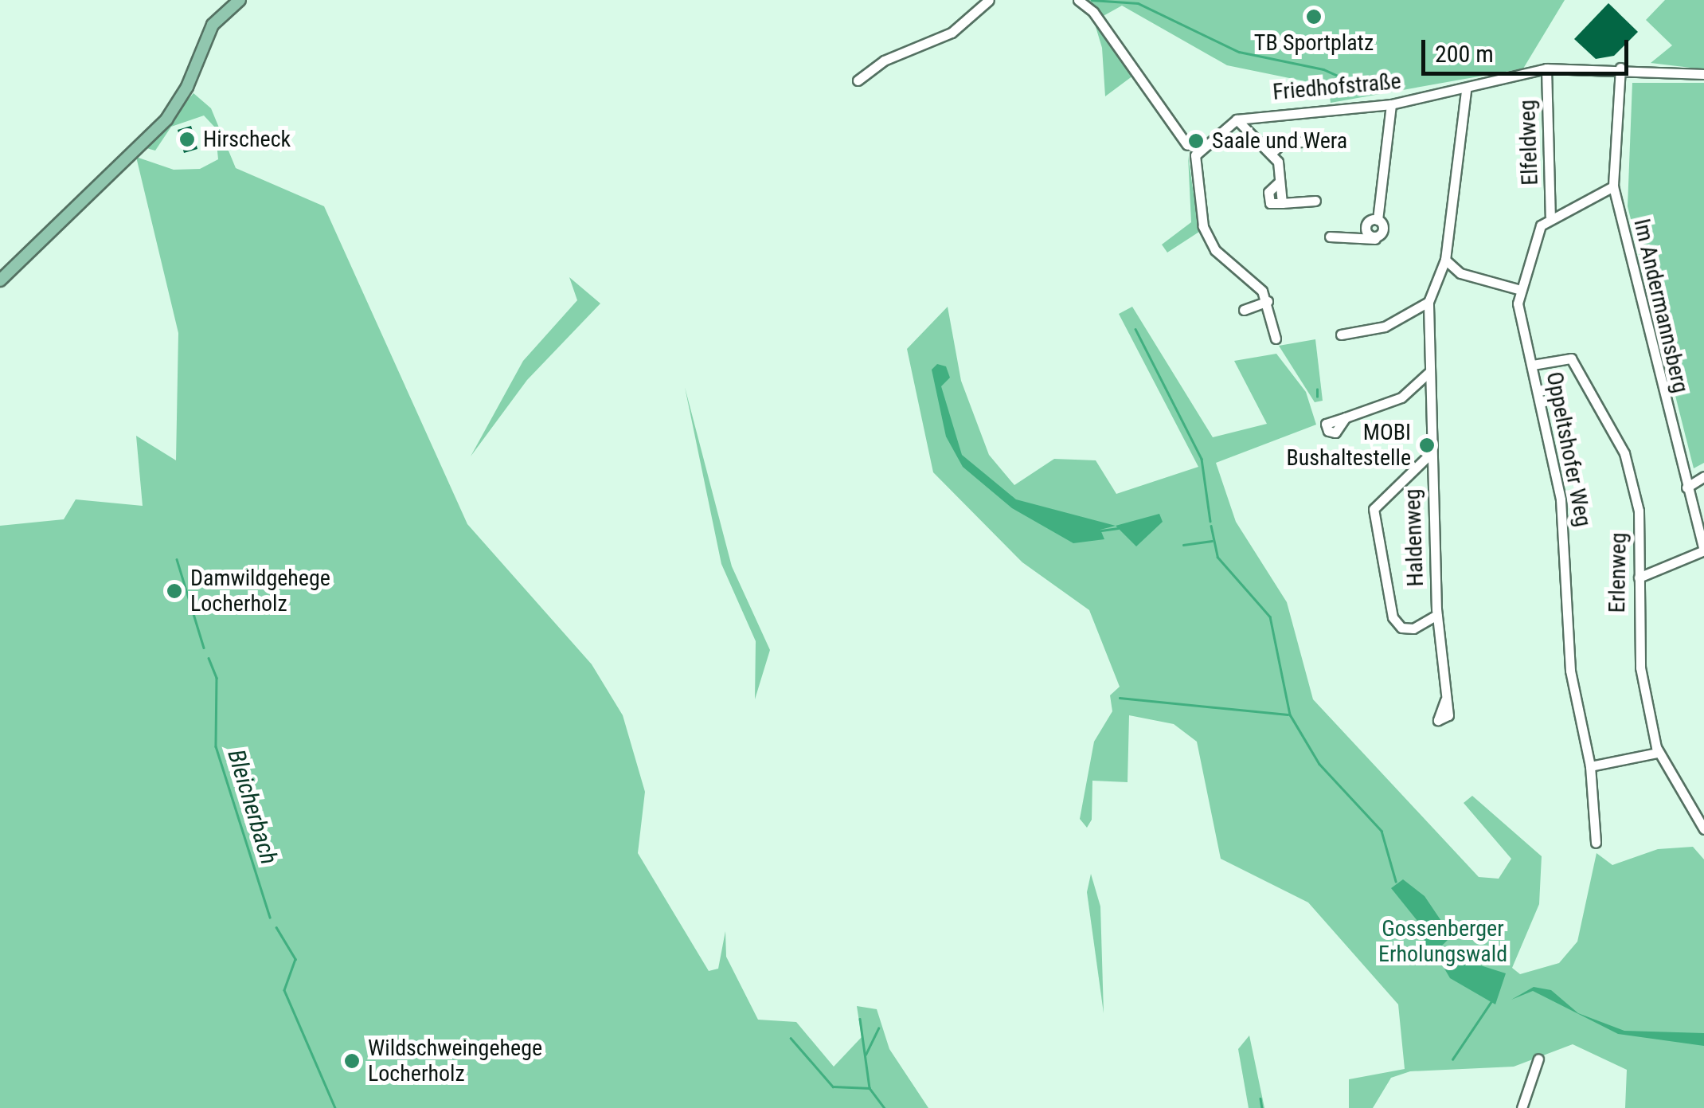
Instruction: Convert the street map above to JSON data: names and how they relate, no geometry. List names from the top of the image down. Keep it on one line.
{"streets":{"street":["Friedhofstraße","Elfeldweg","Im Andermannsberg","Oppeltshofer Weg","Haldenweg","Erlenweg"]},"crossings":[["Friedhofstraße","Elfeldweg"],["Friedhofstraße","Im Andermannsberg"],["Friedhofstraße","Haldenweg"],["Elfeldweg","Oppeltshofer Weg"],["Oppeltshofer Weg","Erlenweg"]],"water":["Bleicherbach"],"parks":["Gossenberger Erholungswald"],"places":["TB Sportplatz","Hirscheck","Saale und Wera","MOBI Bushaltestelle","Damwildgehege Locherholz","Wildschweingehege Locherholz"],"scale_bar":"200 m"}
